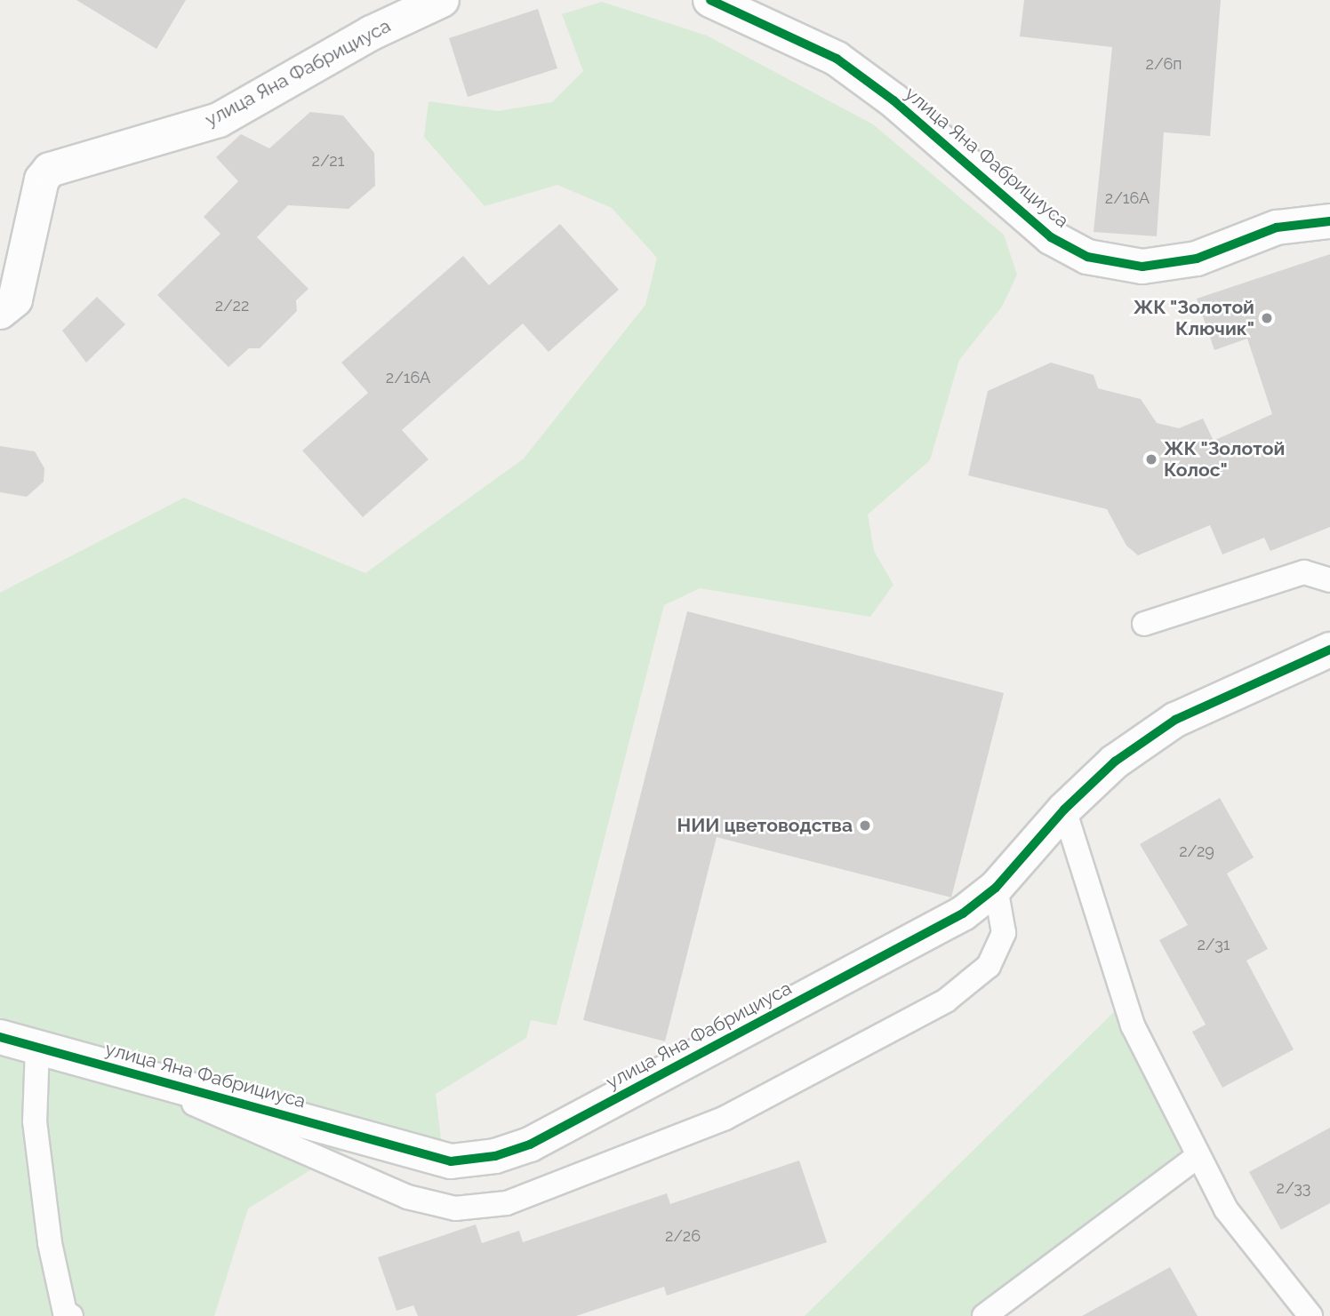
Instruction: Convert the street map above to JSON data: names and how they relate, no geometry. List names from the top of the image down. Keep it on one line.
{"streets":{"street":["улица Яна Фабрициуса"]},"places":["ЖК \"Золотой Ключик\"","ЖК \"Золотой Колос\"","НИИ цветоводства"],"house_numbers":["2/6п","2/21","2/16А","2/22","2/16А","2/29","2/31","2/33","2/26"]}
